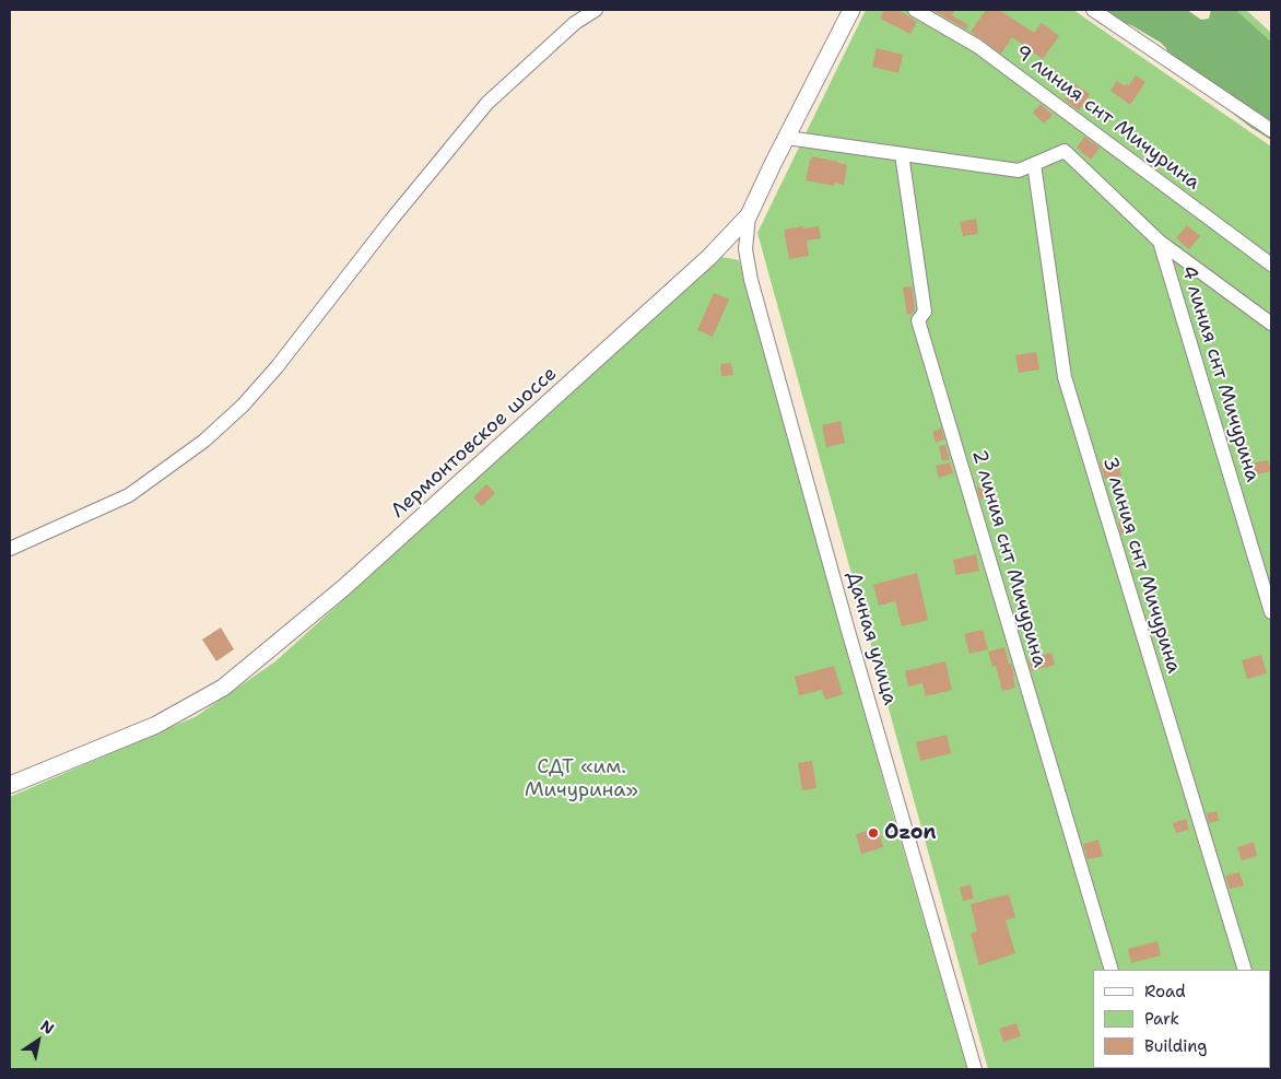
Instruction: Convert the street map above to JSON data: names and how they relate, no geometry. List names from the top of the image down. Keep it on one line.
{"streets":{"street":["9 линия снт Мичурина","4 линия снт Мичурина","Лермонтовское шоссе","2 линия снт Мичурина","3 линия снт Мичурина","Дачная улица"]},"crossings":[["Лермонтовское шоссе","Дачная улица"]],"parks":["СДТ «им. Мичурина»"],"places":["Ozon"],"legend":["Road","Park","Building"],"north":"top right"}
